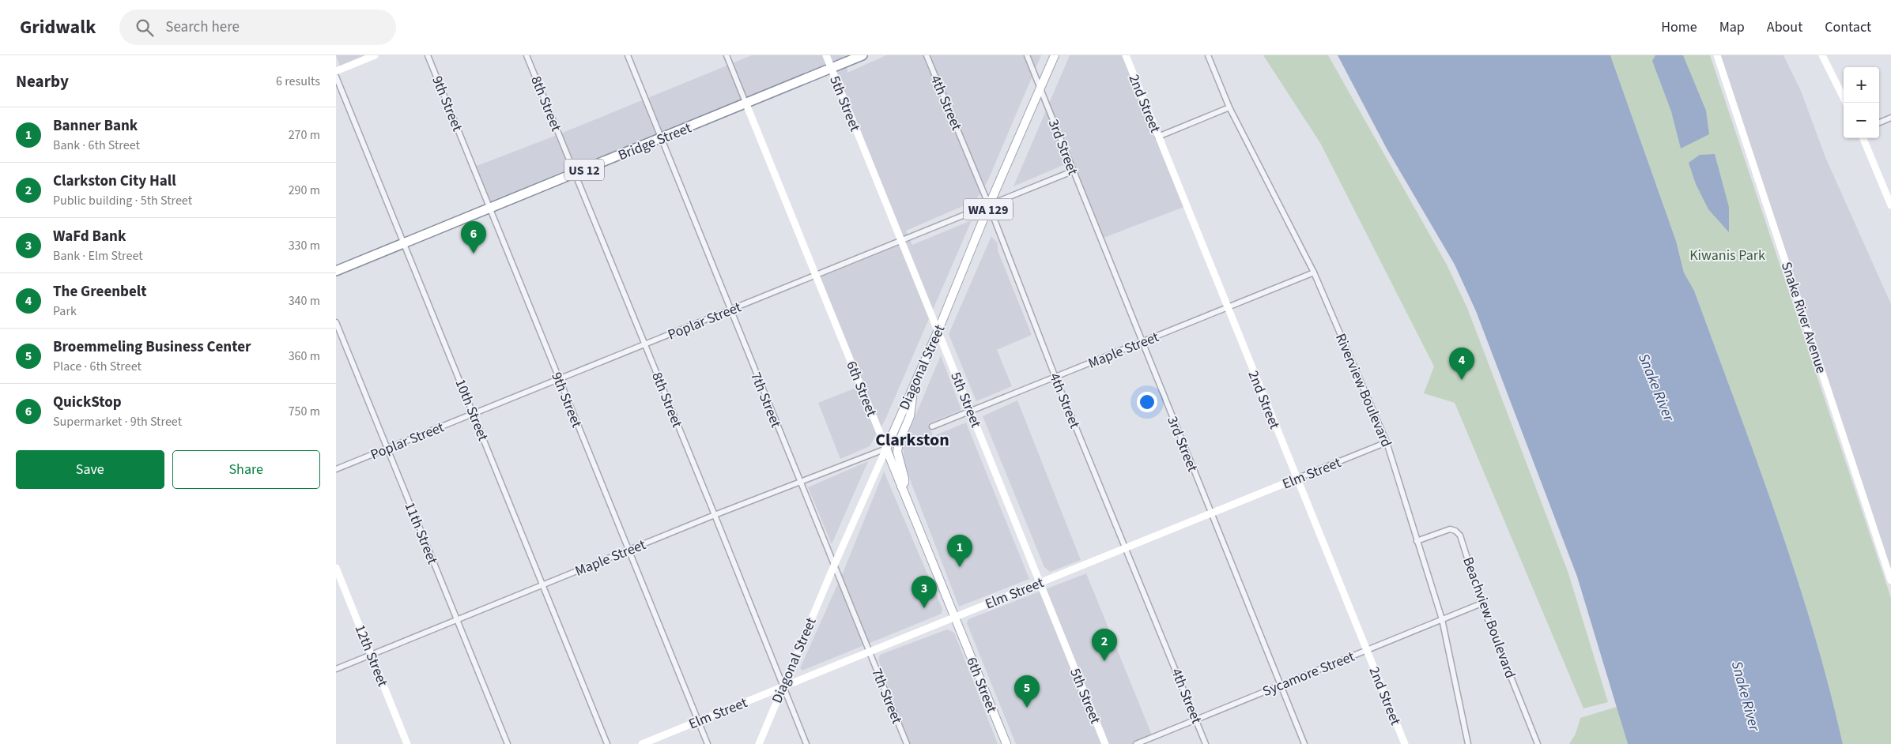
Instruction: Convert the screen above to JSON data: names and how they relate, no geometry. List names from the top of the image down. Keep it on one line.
{"streets":{"highway":["Bridge Street","US 12"],"main road":["WA 129","Diagonal Street","6th Street"],"street":["4th Street","9th Street","8th Street","5th Street","2nd Street","3rd Street","Snake River Avenue","Poplar Street","Maple Street","Riverview Boulevard","7th Street","10th Street","Elm Street","11th Street","Beachview Boulevard","12th Street","Sycamore Street"]},"crossings":[["4th Street","Poplar Street"],["4th Street","Maple Street"],["4th Street","Diagonal Street"],["4th Street","Elm Street"],["4th Street","Sycamore Street"],["9th Street","Bridge Street"],["9th Street","Poplar Street"],["9th Street","Maple Street"],["9th Street","Elm Street"],["8th Street","Bridge Street"],["8th Street","Poplar Street"],["8th Street","Maple Street"],["8th Street","Diagonal Street"],["8th Street","Elm Street"],["5th Street","Bridge Street"],["5th Street","Poplar Street"],["5th Street","Maple Street"],["5th Street","Diagonal Street"],["5th Street","Elm Street"],["2nd Street","Maple Street"],["2nd Street","Elm Street"],["2nd Street","Sycamore Street"],["Bridge Street","6th Street"],["Bridge Street","7th Street"],["Bridge Street","10th Street"],["3rd Street","Poplar Street"],["3rd Street","Maple Street"],["3rd Street","Diagonal Street"],["3rd Street","Elm Street"],["3rd Street","Sycamore Street"],["WA 129","Diagonal Street"],["WA 129","6th Street"],["Poplar Street","Diagonal Street"],["Poplar Street","6th Street"],["Poplar Street","7th Street"],["Poplar Street","10th Street"],["Poplar Street","11th Street"],["Maple Street","Diagonal Street"],["Maple Street","6th Street"],["Maple Street","Riverview Boulevard"],["Maple Street","7th Street"],["Maple Street","10th Street"],["Maple Street","11th Street"],["Maple Street","12th Street"],["Diagonal Street","6th Street"],["Diagonal Street","7th Street"],["Diagonal Street","Elm Street"],["6th Street","Elm Street"],["Riverview Boulevard","Elm Street"],["Riverview Boulevard","Beachview Boulevard"],["Riverview Boulevard","Sycamore Street"],["7th Street","Elm Street"],["Beachview Boulevard","Sycamore Street"]],"districts":["Clarkston"],"water":["Snake River"],"parks":["Kiwanis Park"],"page":{"header":"Gridwalk","search":"Search here","nav":["Home","Map","About","Contact"],"heading":["Nearby","6 results"],"map_buttons":["+","−"],"list":[{"mark":"1","name":"Banner Bank","note":"Bank · 6th Street","value":"270 m"},{"mark":"2","name":"Clarkston City Hall","note":"Public building · 5th Street","value":"290 m"},{"mark":"3","name":"WaFd Bank","note":"Bank · Elm Street","value":"330 m"},{"mark":"4","name":"The Greenbelt","note":"Park","value":"340 m"},{"mark":"5","name":"Broemmeling Business Center","note":"Place · 6th Street","value":"360 m"},{"mark":"6","name":"QuickStop","note":"Supermarket · 9th Street","value":"750 m"}],"pins":["6","4","1","3","2","5"],"buttons":["Save","Share"]}}
